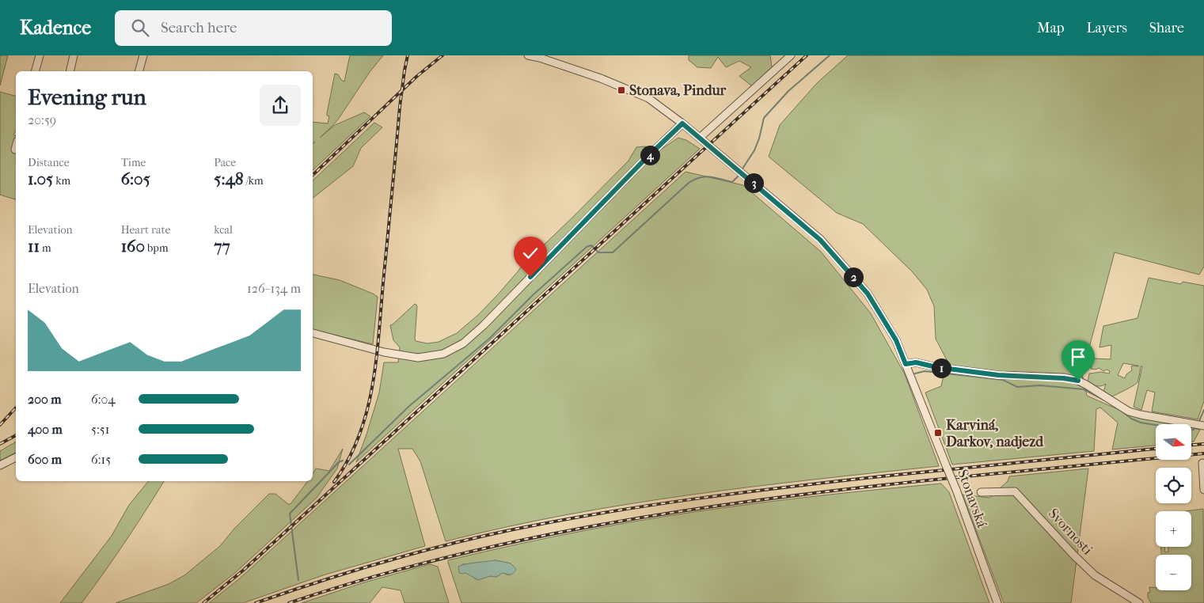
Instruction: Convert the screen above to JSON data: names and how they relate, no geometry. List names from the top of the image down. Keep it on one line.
{"streets":{"street":["Stonavská","Svornosti"]},"places":{"transit":["Stonava, Pindur","Karviná, Darkov, nadjezd"]},"north":"right","page":{"header":"Kadence","search":"Search here","nav":["Map","Layers","Share"],"heading":["Evening run","20:59"],"stats":[["Distance","1.05 km"],["Time","6:05"],["Pace","5:48 /km"],["Elevation","11 m"],["Heart rate","160 bpm"],["kcal","77"]],"pins":["4","3","2","1"],"chart":["Elevation","126–134 m"],"list":[{"name":"200 m","note":"6:04"},{"name":"400 m","note":"5:51"},{"name":"600 m","note":"6:15"}],"map_buttons":["+","−"]}}
